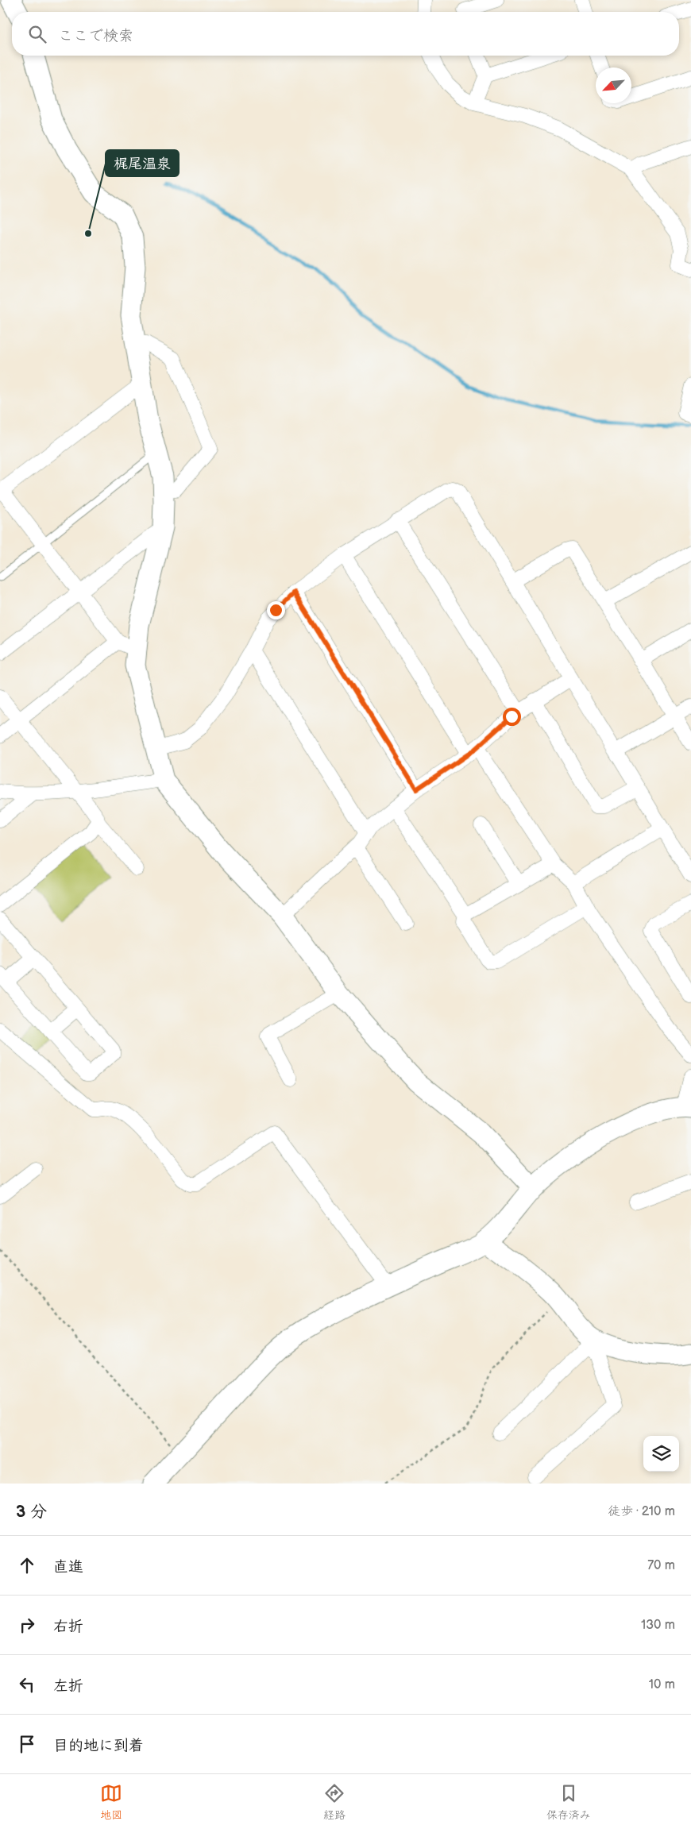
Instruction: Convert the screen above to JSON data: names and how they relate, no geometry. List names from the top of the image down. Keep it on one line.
{"places":["梶尾温泉"],"north":"bottom left","page":{"search":"ここで検索","heading":["3 分","徒歩 · 210 m"],"list":[["直進","70 m"],["右折","130 m"],["左折","10 m"],"目的地に到着"],"nav":["地図","経路","保存済み"]}}
